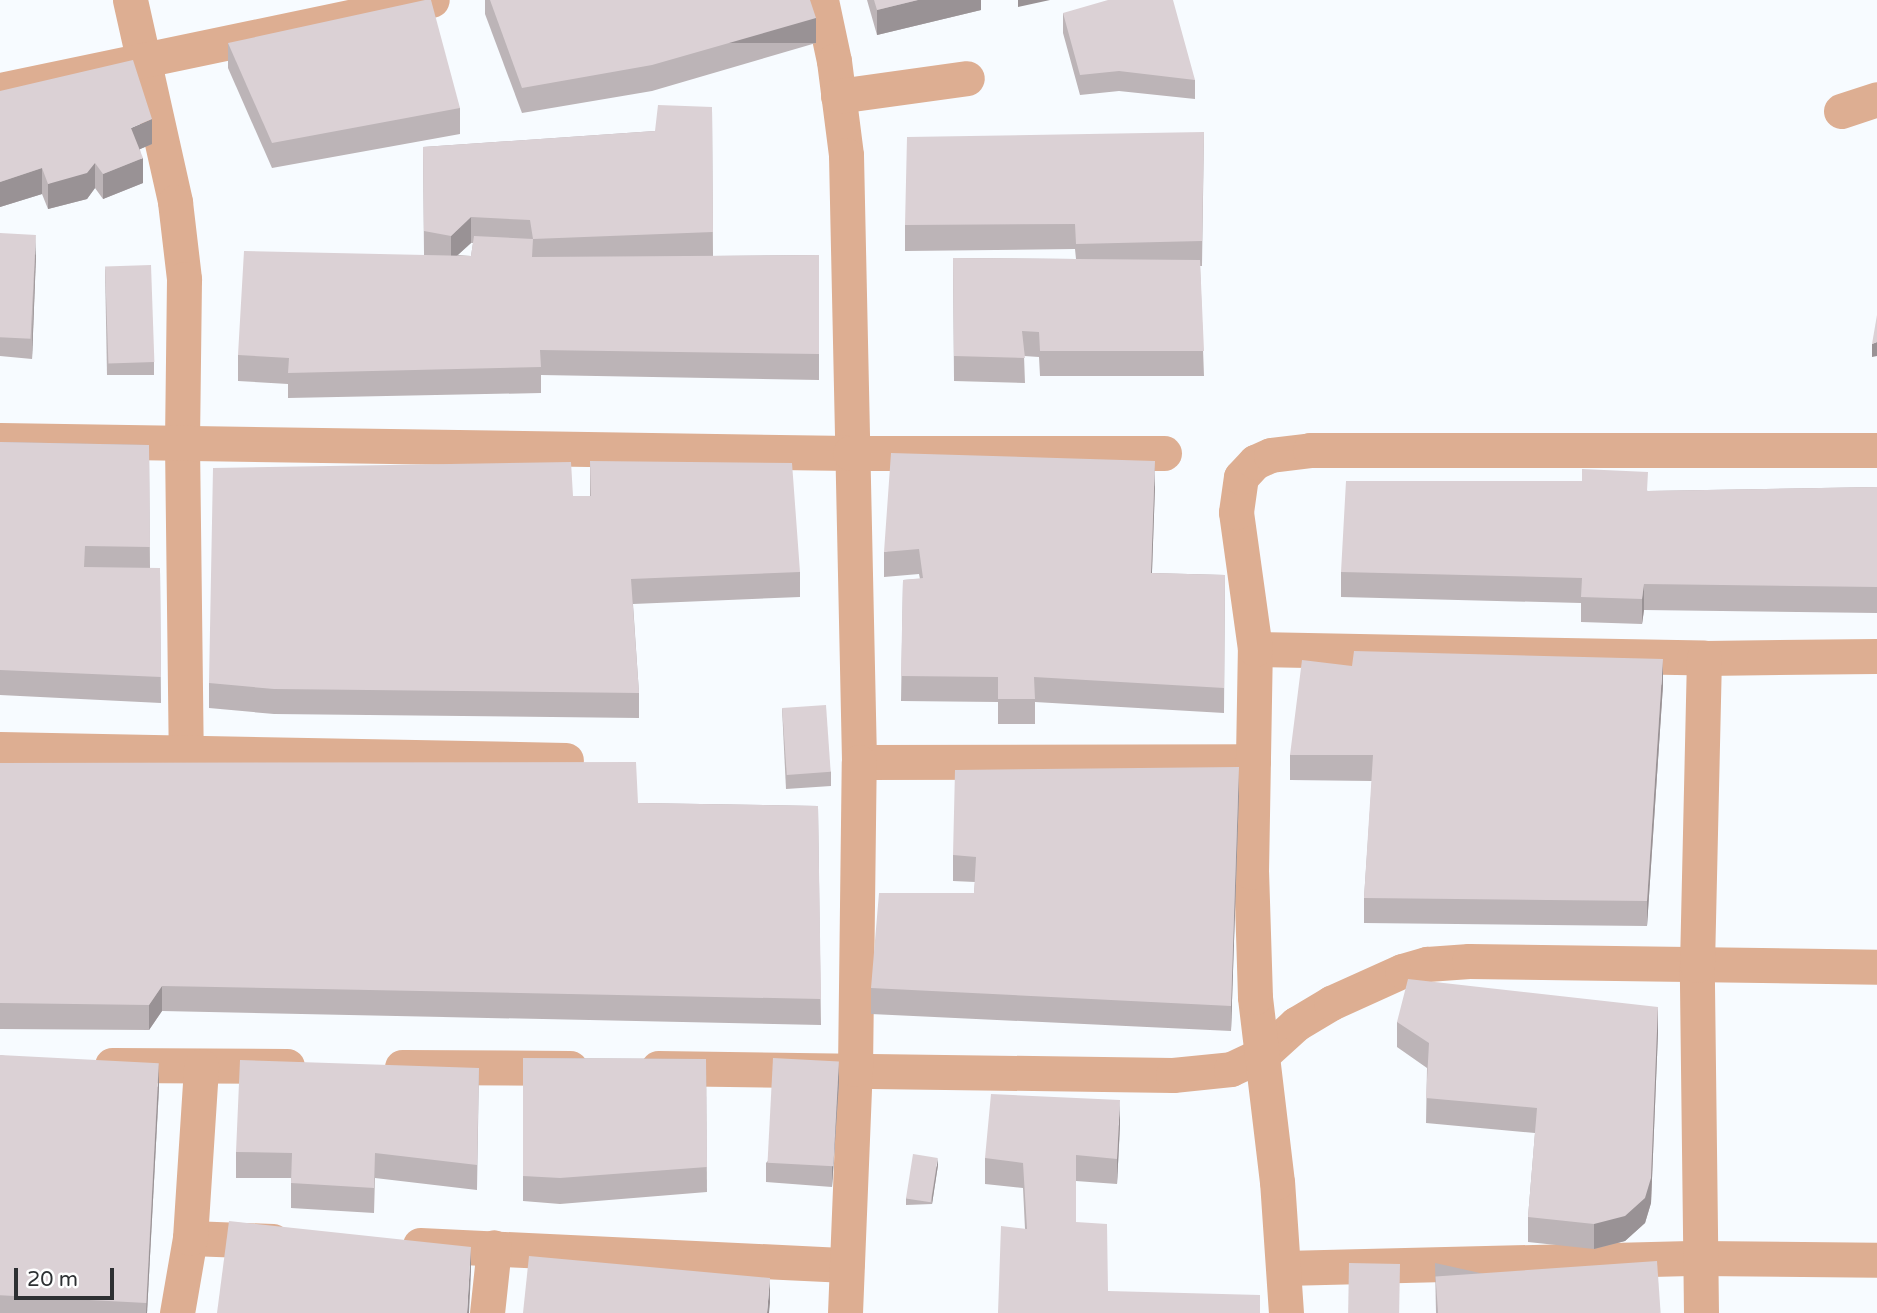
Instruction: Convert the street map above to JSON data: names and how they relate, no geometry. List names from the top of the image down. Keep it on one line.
{"scale_bar":"20 m"}
